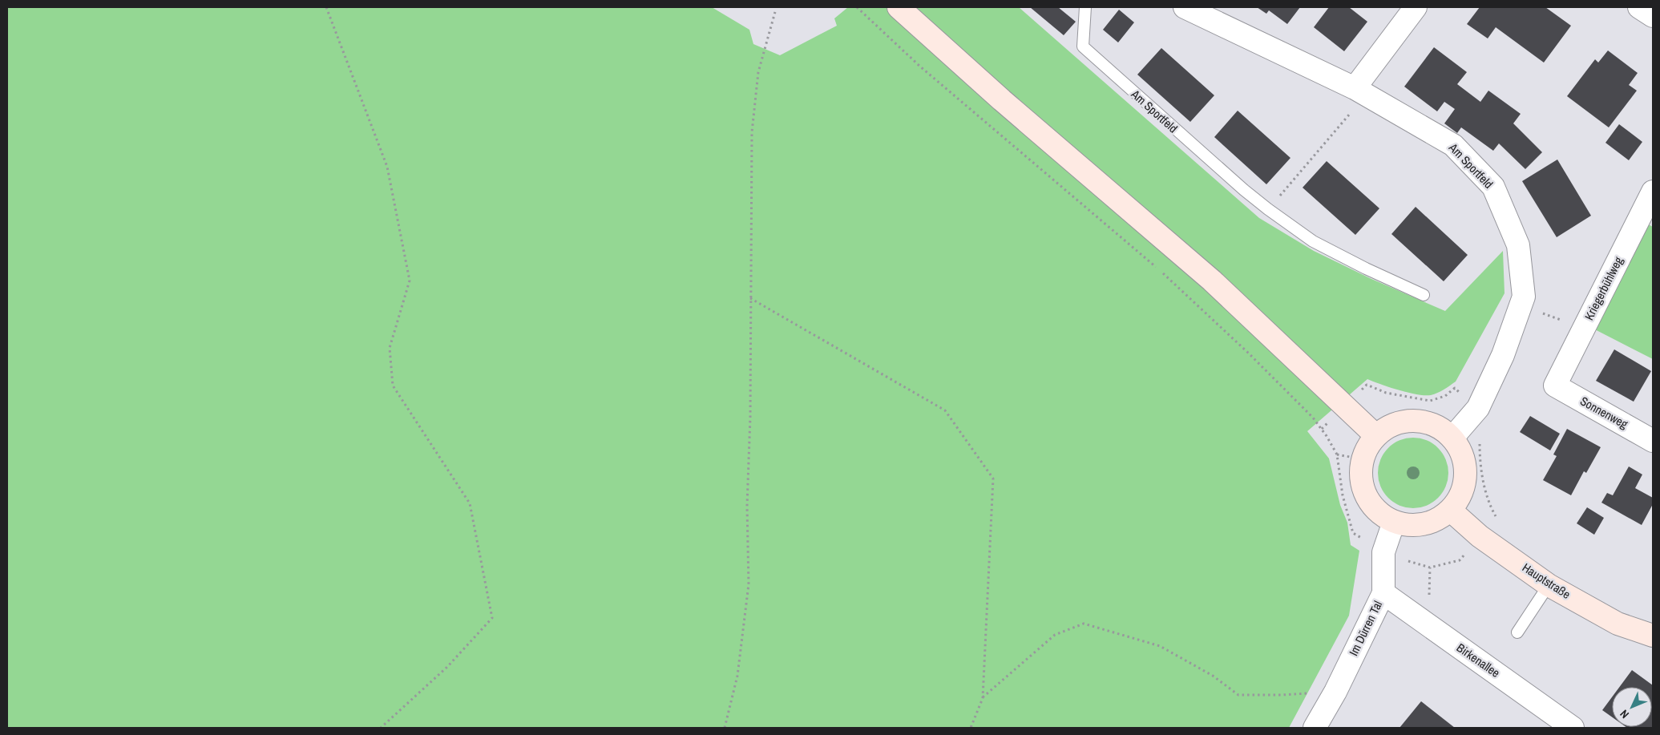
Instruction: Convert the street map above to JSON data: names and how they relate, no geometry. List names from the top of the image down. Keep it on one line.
{"streets":{"main road":["Hauptstraße"],"street":["Am Sportfeld","Kriegerbühlweg","Sonnenweg","Im Dürren Tal","Birkenallee"]},"crossings":[["Am Sportfeld","Hauptstraße"],["Am Sportfeld","Im Dürren Tal"],["Kriegerbühlweg","Sonnenweg"],["Hauptstraße","Im Dürren Tal"],["Im Dürren Tal","Birkenallee"]],"north":"bottom left"}
